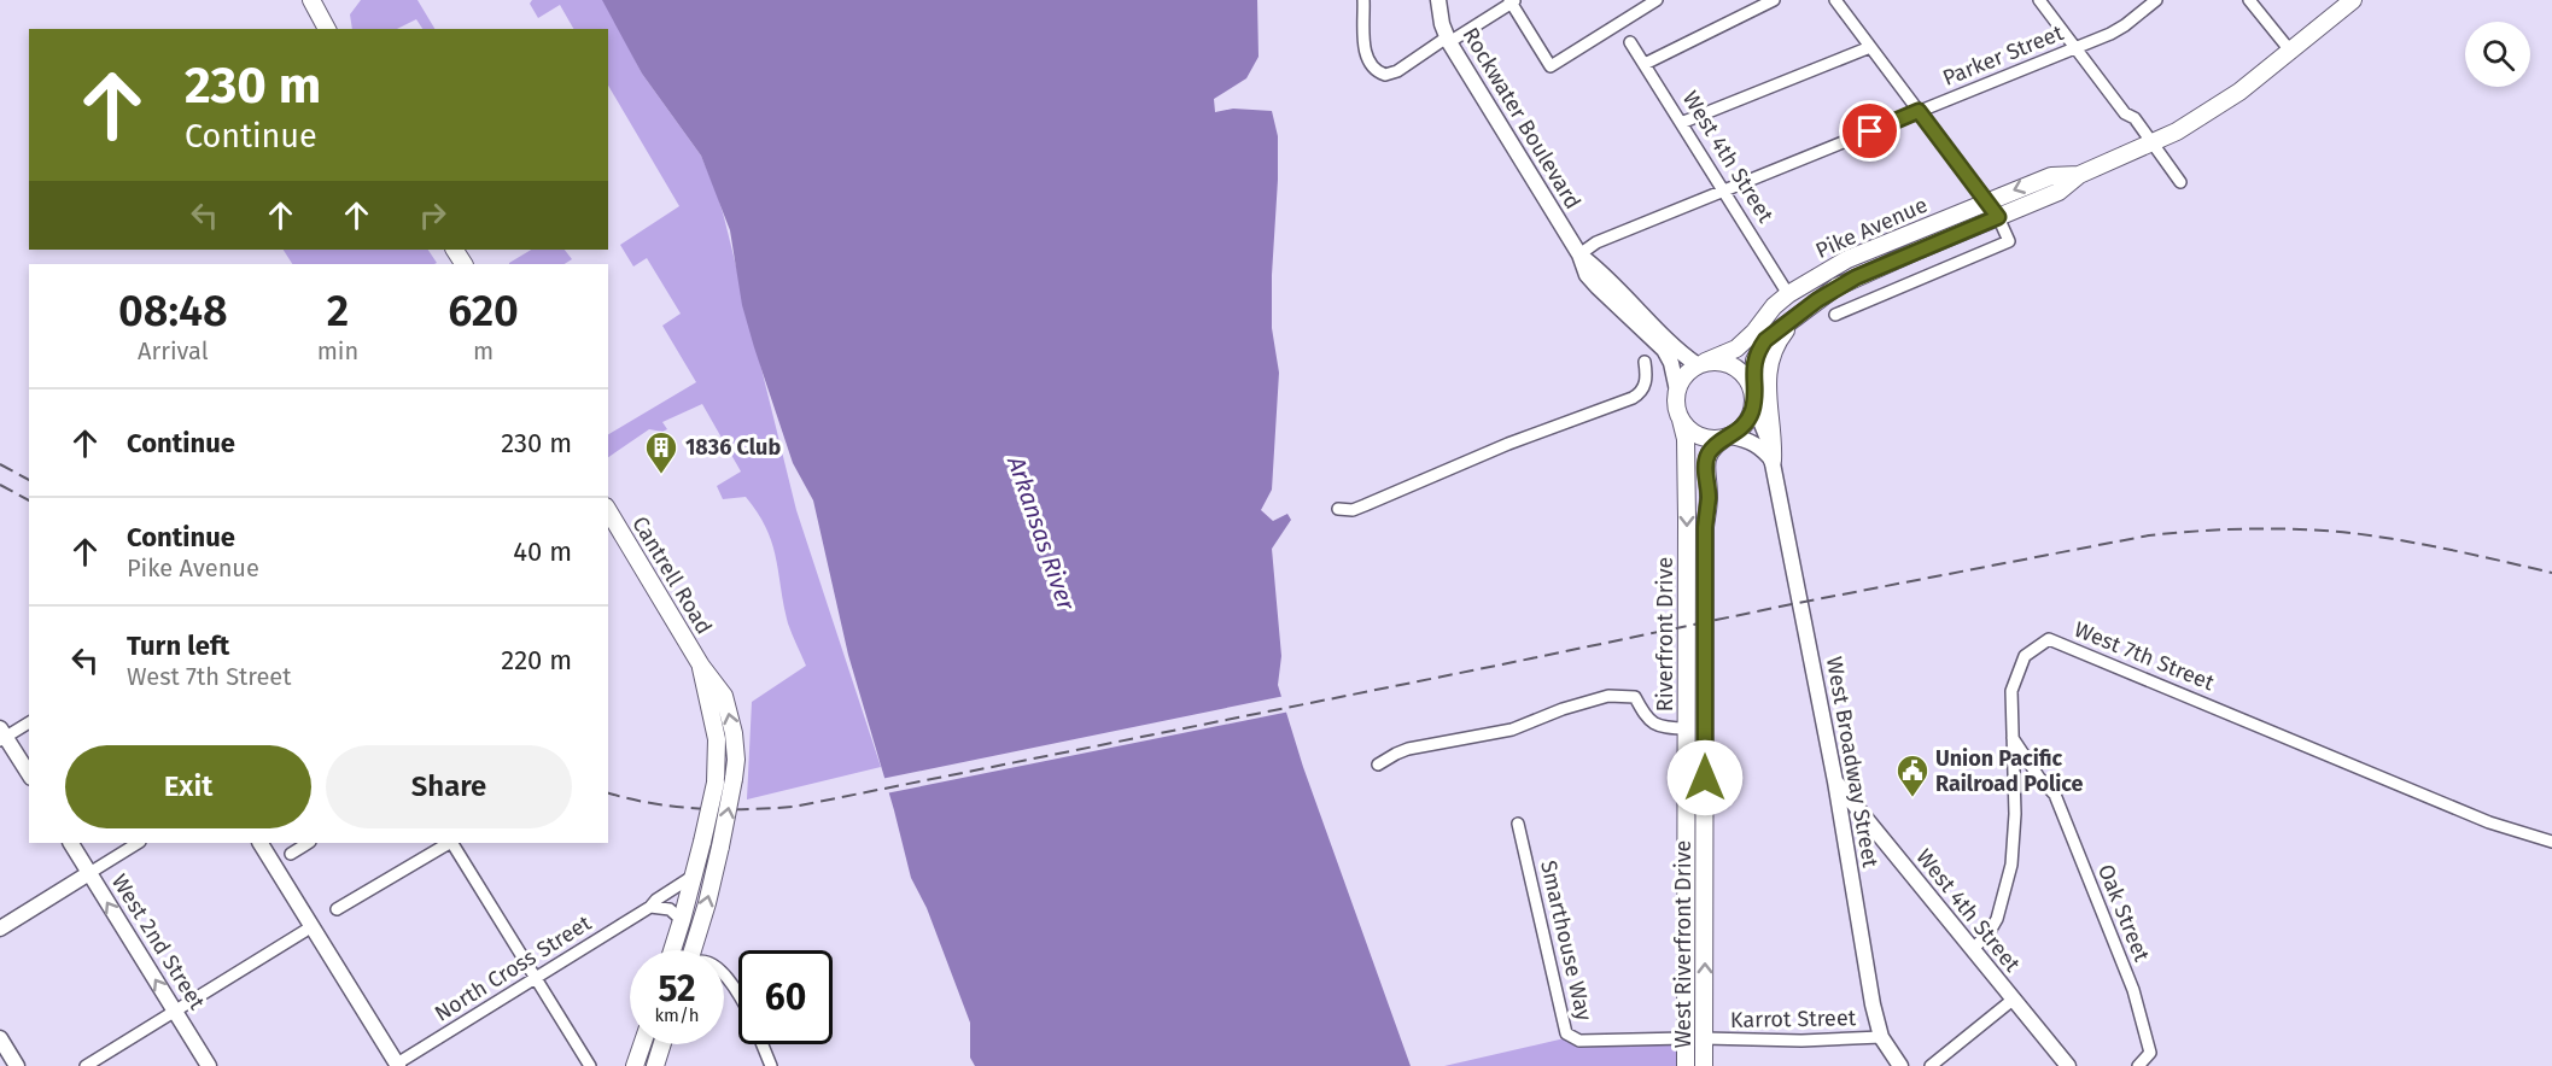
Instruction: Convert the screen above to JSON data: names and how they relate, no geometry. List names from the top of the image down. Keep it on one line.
{"streets":{"main road":["Pike Avenue","Cantrell Road","Riverfront Drive","West Riverfront Drive"],"street":["Parker Street","Rockwater Boulevard","West 4th Street","West 7th Street","West Broadway Street","Oak Street","Smarthouse Way","West 2nd Street","North Cross Street","Karrot Street"]},"crossings":[["Parker Street","Rockwater Boulevard"],["Parker Street","West 4th Street"],["Rockwater Boulevard","Pike Avenue"],["Rockwater Boulevard","Riverfront Drive"],["Rockwater Boulevard","West Broadway Street"],["Rockwater Boulevard","West Riverfront Drive"],["West 4th Street","Pike Avenue"],["West 4th Street","West Broadway Street"],["Pike Avenue","Riverfront Drive"],["Pike Avenue","West Broadway Street"],["Pike Avenue","West Riverfront Drive"],["Riverfront Drive","West Broadway Street"],["Riverfront Drive","Smarthouse Way"],["Riverfront Drive","West Riverfront Drive"],["West 7th Street","Oak Street"],["West Broadway Street","West Riverfront Drive"],["West Broadway Street","Karrot Street"],["West Riverfront Drive","Karrot Street"]],"one_way":["Riverfront Drive","West 2nd Street","West Riverfront Drive"],"water":["Arkansas River"],"places":{"building":["1836 Club"],"public building":["Union Pacific Railroad Police"]},"page":{"turn":["230 m","Continue"],"eta":["08:48","Arrival","2","min","620","m"],"list":[{"name":"Continue","value":"230 m"},{"name":"Continue","note":"Pike Avenue","value":"40 m"},{"name":"Turn left","note":"West 7th Street","value":"220 m"}],"buttons":["Exit","Share"],"speed":"52 km/h","limit":"60"}}
